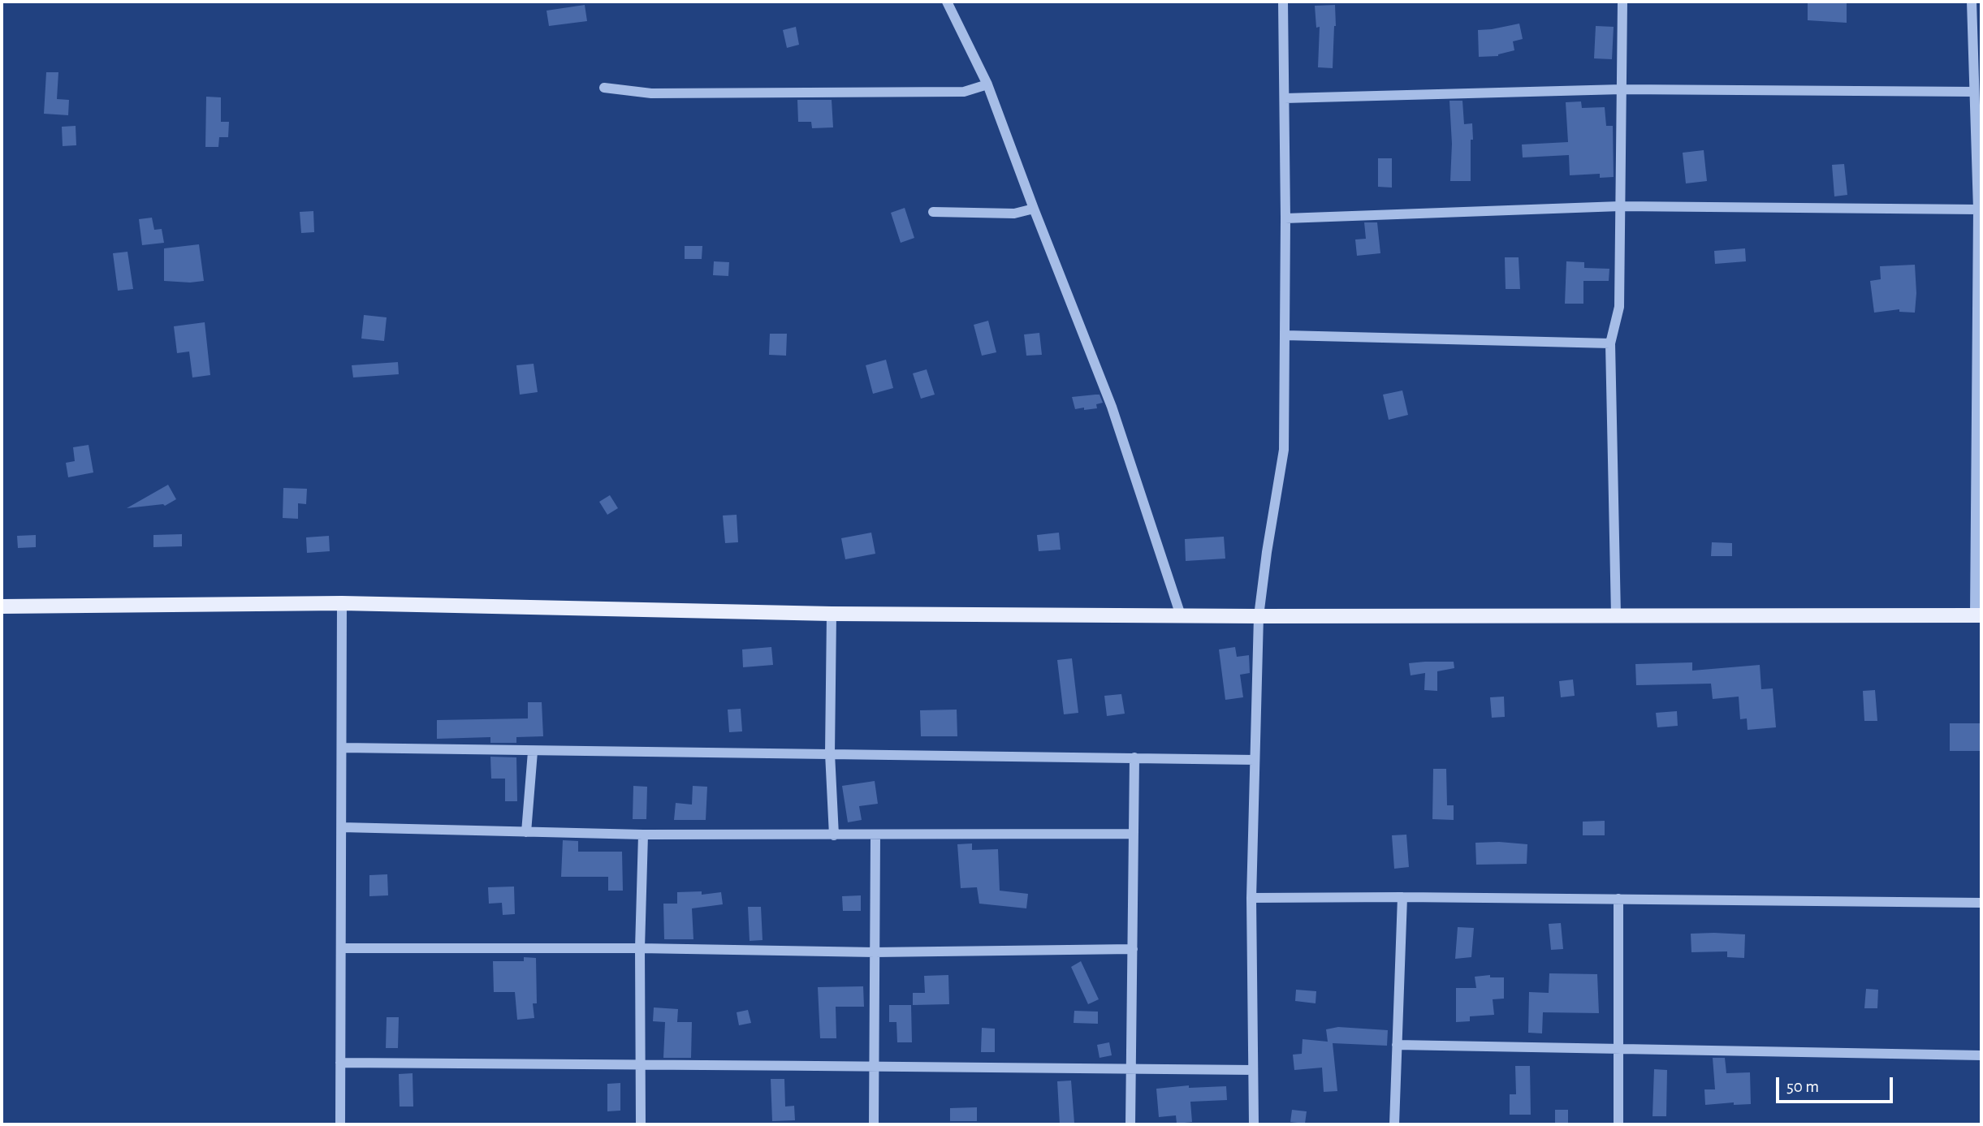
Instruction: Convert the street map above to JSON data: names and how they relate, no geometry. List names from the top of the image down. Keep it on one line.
{"scale_bar":"50 m"}
